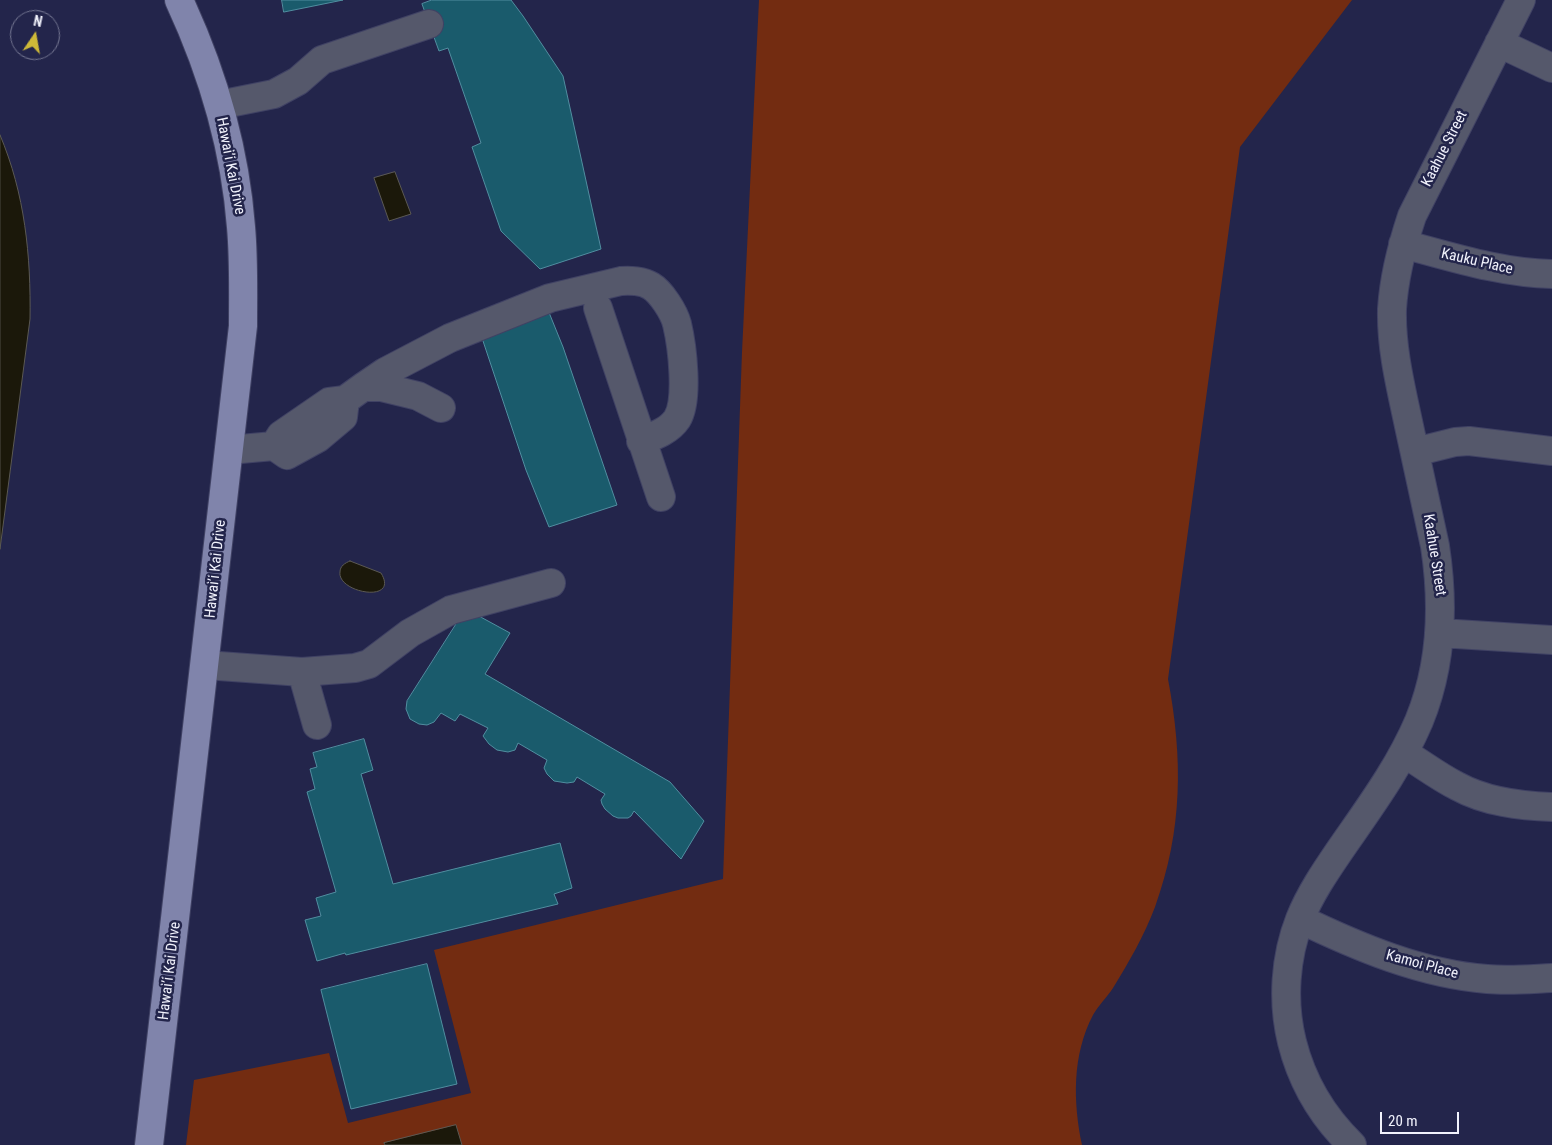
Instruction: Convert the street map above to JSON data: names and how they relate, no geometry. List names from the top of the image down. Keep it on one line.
{"streets":{"main road":["Hawai’i Kai Drive"],"street":["Kaahue Street","Kauku Place","Kamoi Place"]},"crossings":[["Kaahue Street","Kauku Place"],["Kaahue Street","Kamoi Place"]],"scale_bar":"20 m","north":"top"}
